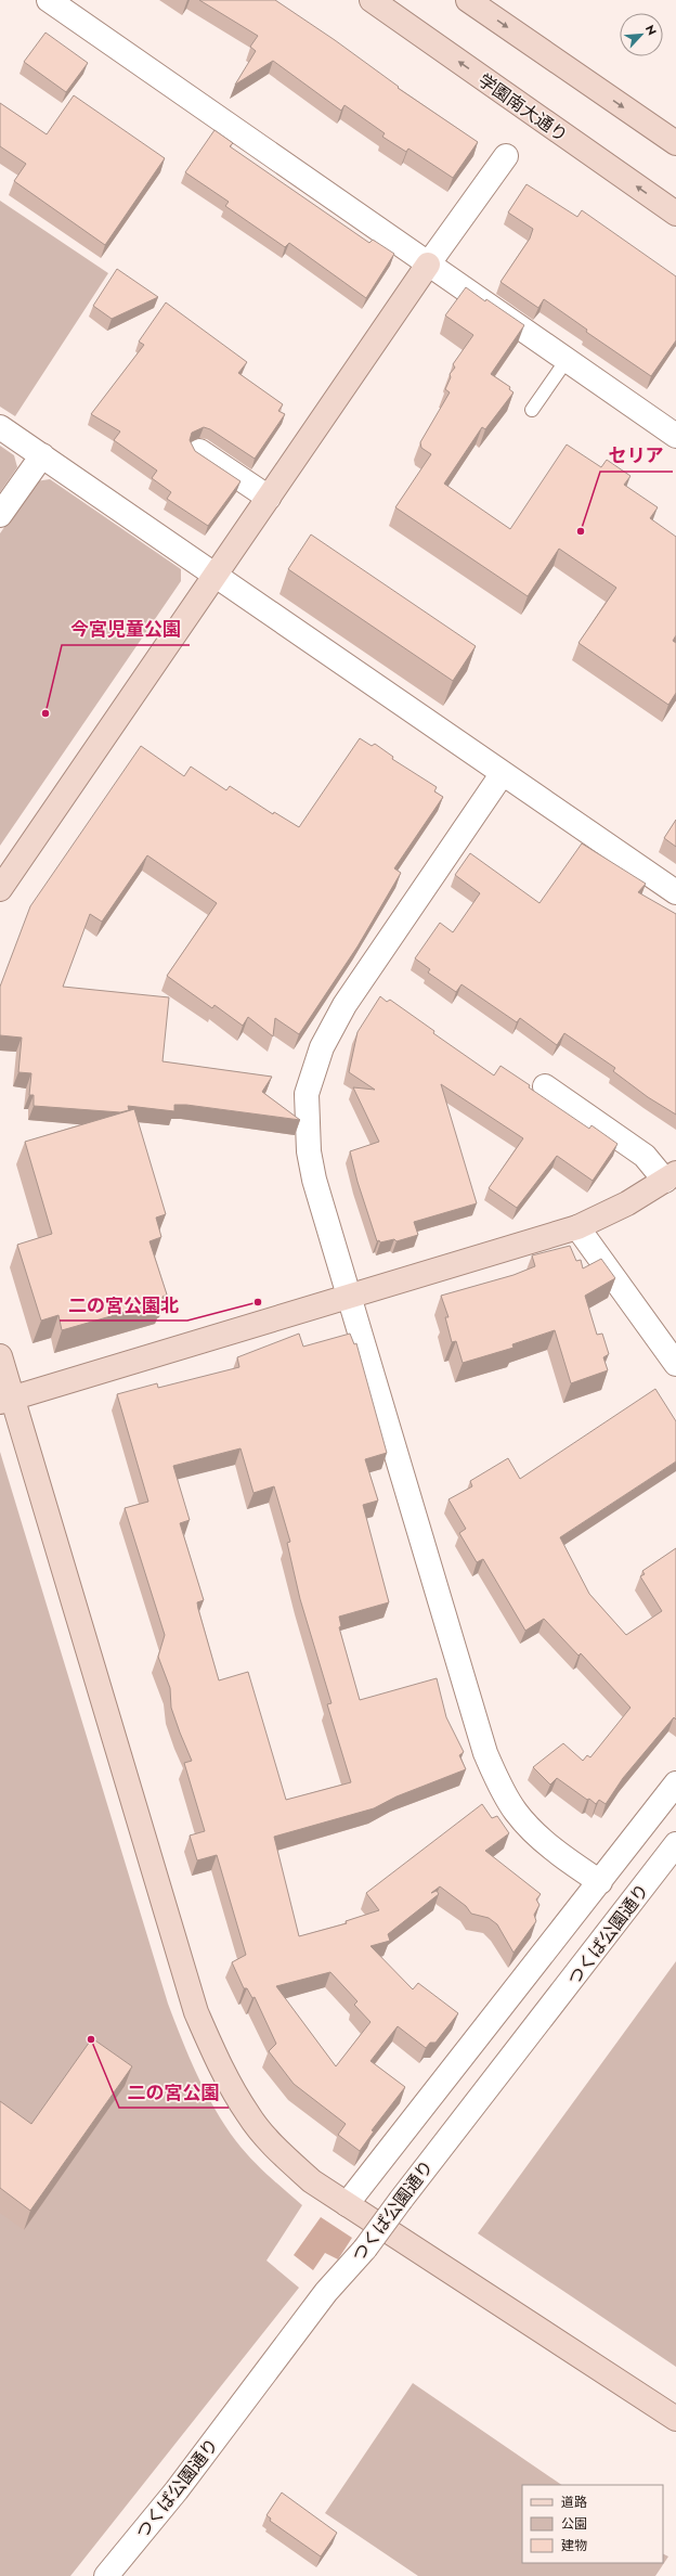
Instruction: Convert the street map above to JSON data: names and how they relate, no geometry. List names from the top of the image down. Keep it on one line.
{"streets":{"street":["学園南大通り","つくば公園通り"]},"places":["セリア","今宮児童公園","二の宮公園北","二の宮公園"],"legend":["道路","公園","建物"],"north":"top right"}
